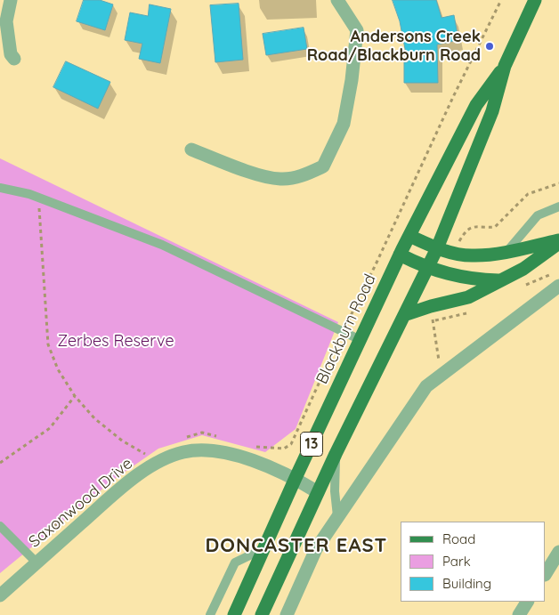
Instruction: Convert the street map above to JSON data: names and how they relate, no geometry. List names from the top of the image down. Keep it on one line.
{"streets":{"main road":["Blackburn Road","13"],"street":["Saxonwood Drive"]},"crossings":[["Blackburn Road","Saxonwood Drive"]],"districts":["DONCASTER EAST"],"parks":["Zerbes Reserve"],"places":["Andersons Creek Road/Blackburn Road"],"legend":["Road","Park","Building"]}
